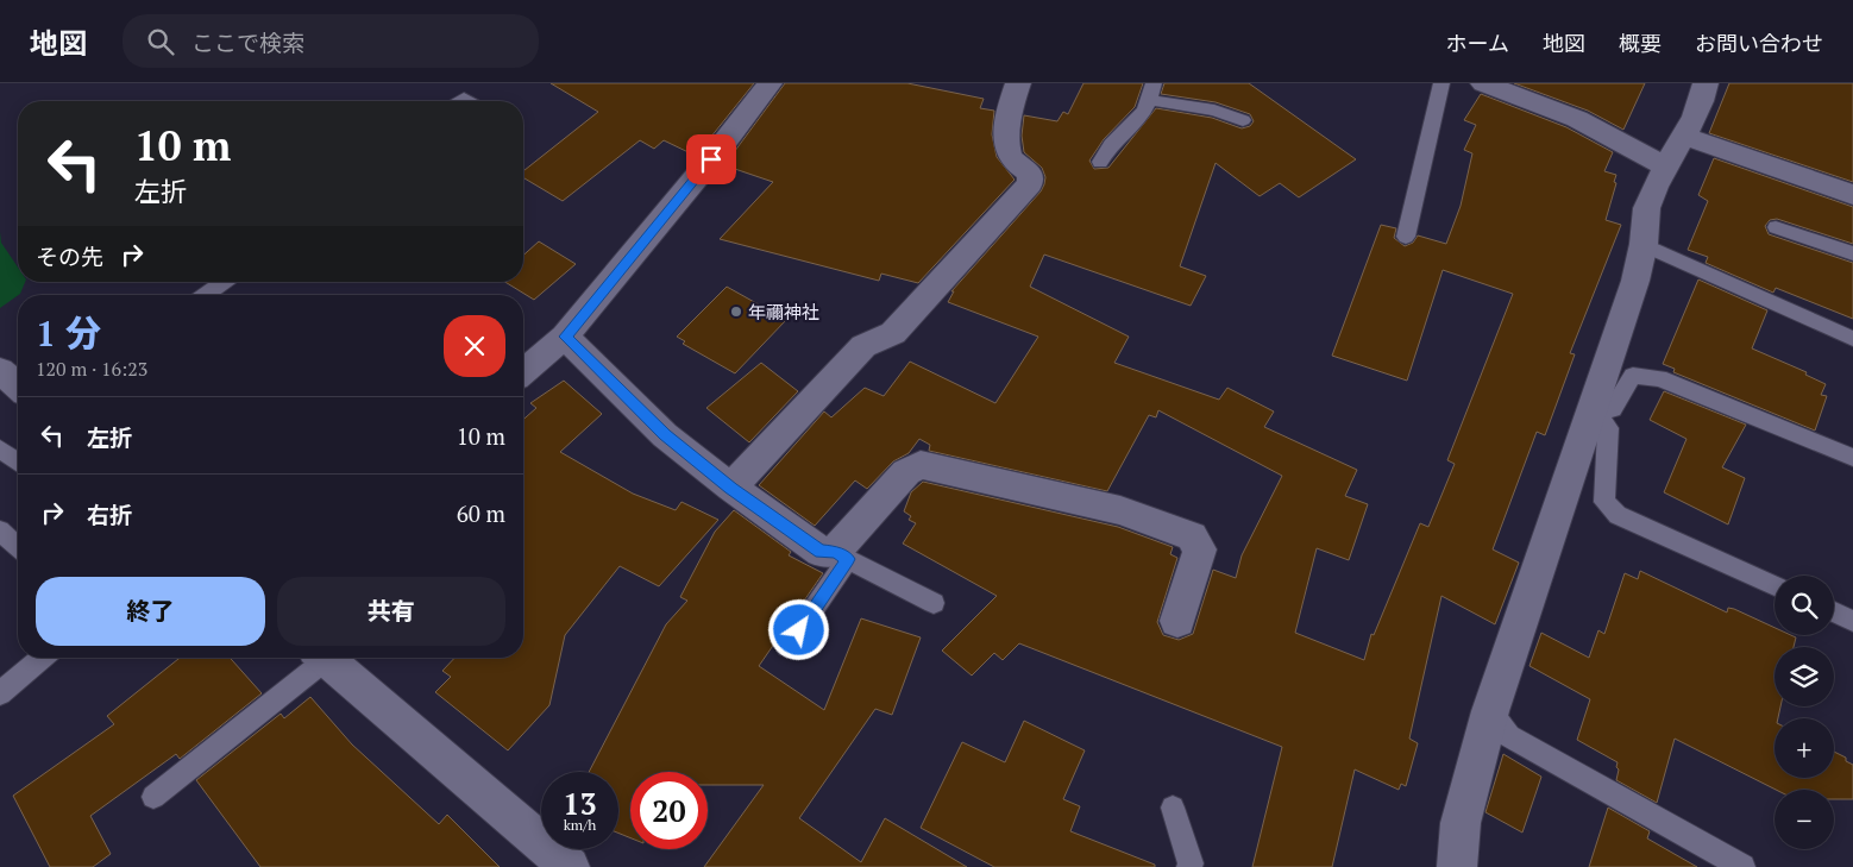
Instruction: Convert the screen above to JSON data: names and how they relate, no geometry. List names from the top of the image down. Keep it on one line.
{"places":["年禰神社"],"page":{"header":"地図","search":"ここで検索","nav":["ホーム","地図","概要","お問い合わせ"],"turn":["10 m","左折"],"then":"その先","heading":["1 分","120 m · 16:23"],"list":[{"name":"左折","value":"10 m"},{"name":"右折","value":"60 m"}],"buttons":["終了","共有"],"map_buttons":["+","−"],"speed":"13 km/h","limit":"20"}}
